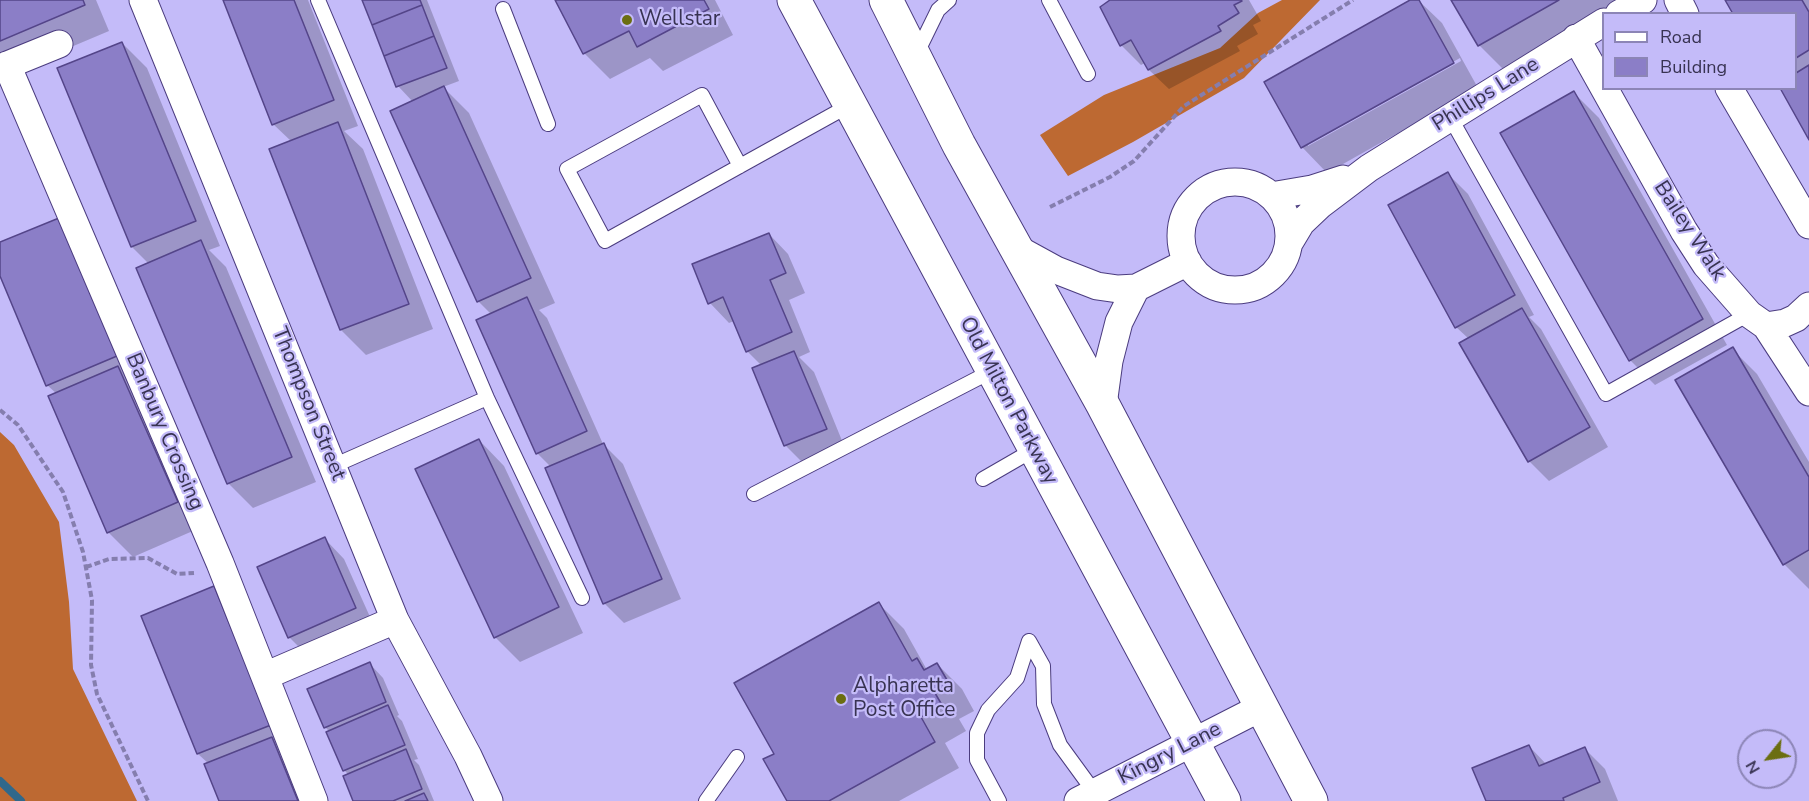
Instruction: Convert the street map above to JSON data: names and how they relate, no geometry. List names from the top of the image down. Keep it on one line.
{"streets":{"highway":["Old Milton Parkway"],"street":["Phillips Lane","Bailey Walk","Thompson Street","Banbury Crossing","Kingry Lane"]},"crossings":[["Phillips Lane","Bailey Walk"],["Old Milton Parkway","Kingry Lane"]],"places":["Wellstar","Alpharetta Post Office"],"legend":["Road","Building"],"north":"bottom left"}
